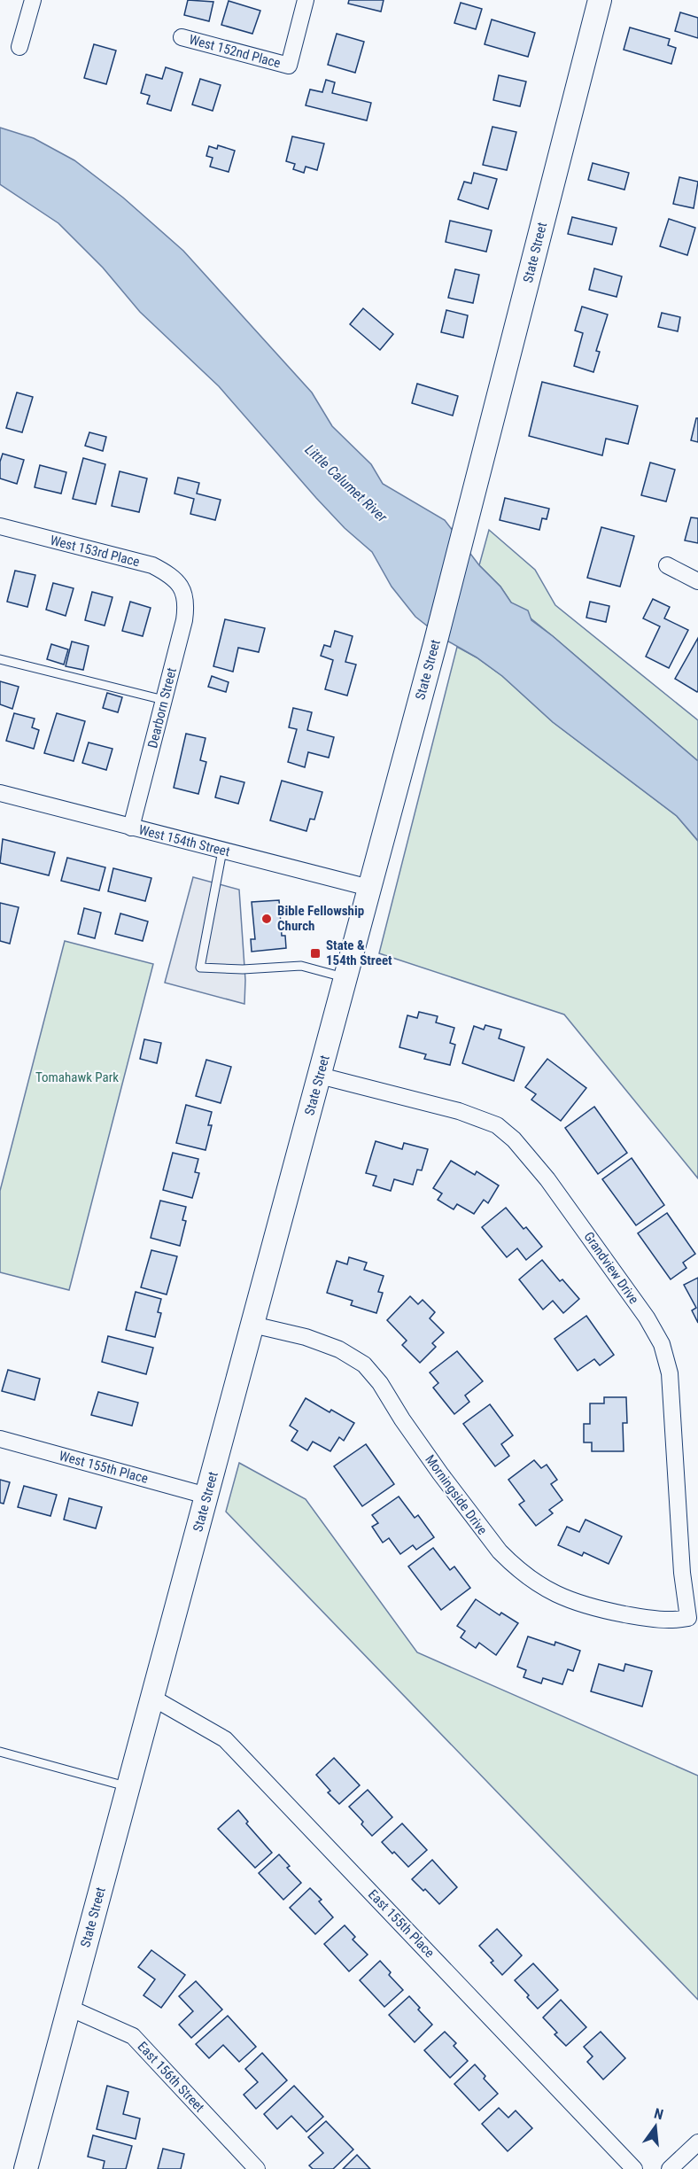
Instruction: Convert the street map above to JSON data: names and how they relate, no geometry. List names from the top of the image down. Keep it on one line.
{"streets":{"main road":["State Street"],"street":["West 152nd Place","West 153rd Place","Dearborn Street","West 154th Street","Grandview Drive","West 155th Place","Morningside Drive","East 155th Place","East 156th Street"]},"crossings":[["State Street","West 154th Street"],["State Street","Grandview Drive"],["State Street","West 155th Place"],["State Street","Morningside Drive"],["State Street","East 155th Place"],["State Street","East 156th Street"],["West 153rd Place","Dearborn Street"],["Dearborn Street","West 154th Street"],["Grandview Drive","Morningside Drive"]],"water":["Little Calumet River"],"parks":["Tomahawk Park"],"places":{"other":["Bible Fellowship Church"],"transit":["State & 154th Street"]},"north":"top"}
